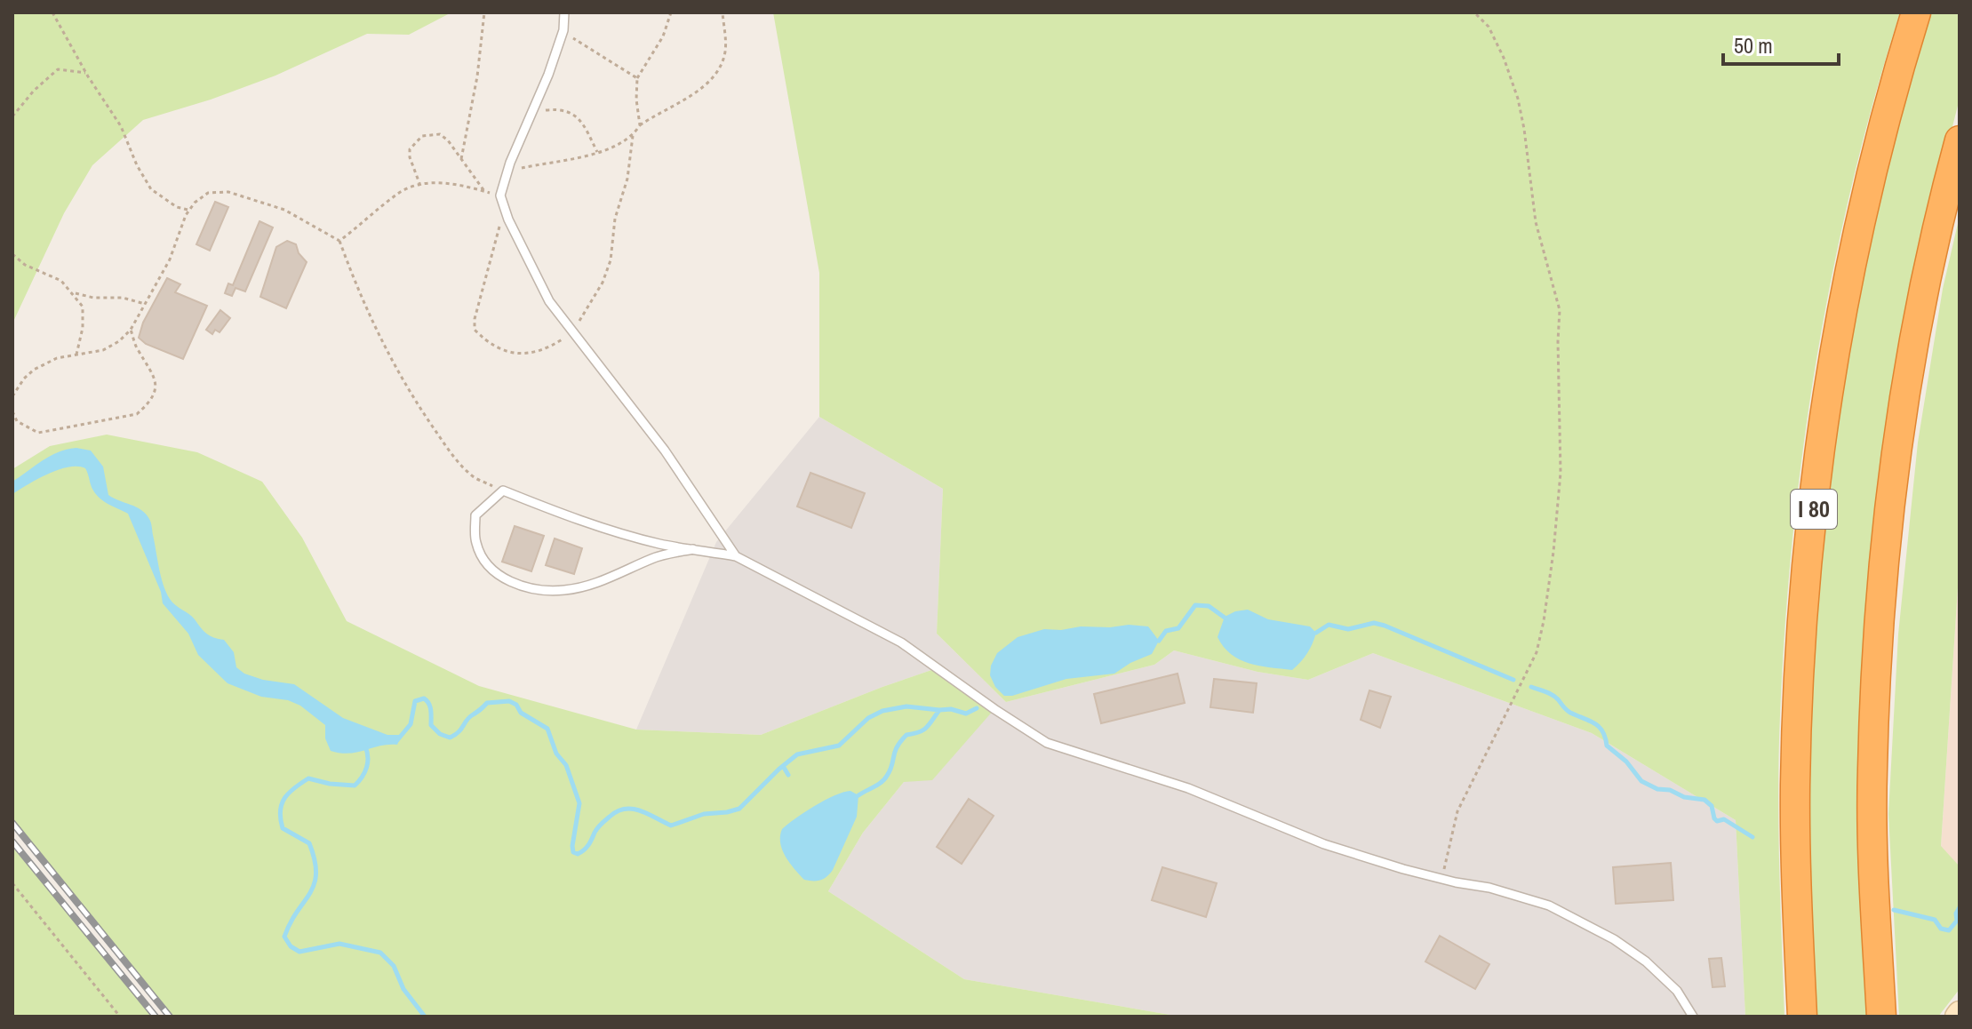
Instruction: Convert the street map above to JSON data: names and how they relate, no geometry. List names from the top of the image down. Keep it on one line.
{"streets":{"highway":["I 80"]},"scale_bar":"50 m"}
